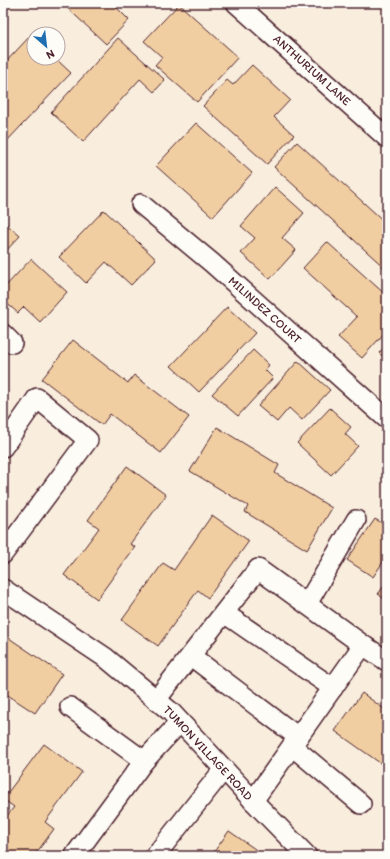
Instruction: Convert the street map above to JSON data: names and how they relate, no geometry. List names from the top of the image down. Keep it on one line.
{"streets":{"street":["ANTHURIUM LANE","MILINDEZ COURT","TUMON VILLAGE ROAD"]},"north":"bottom right"}
